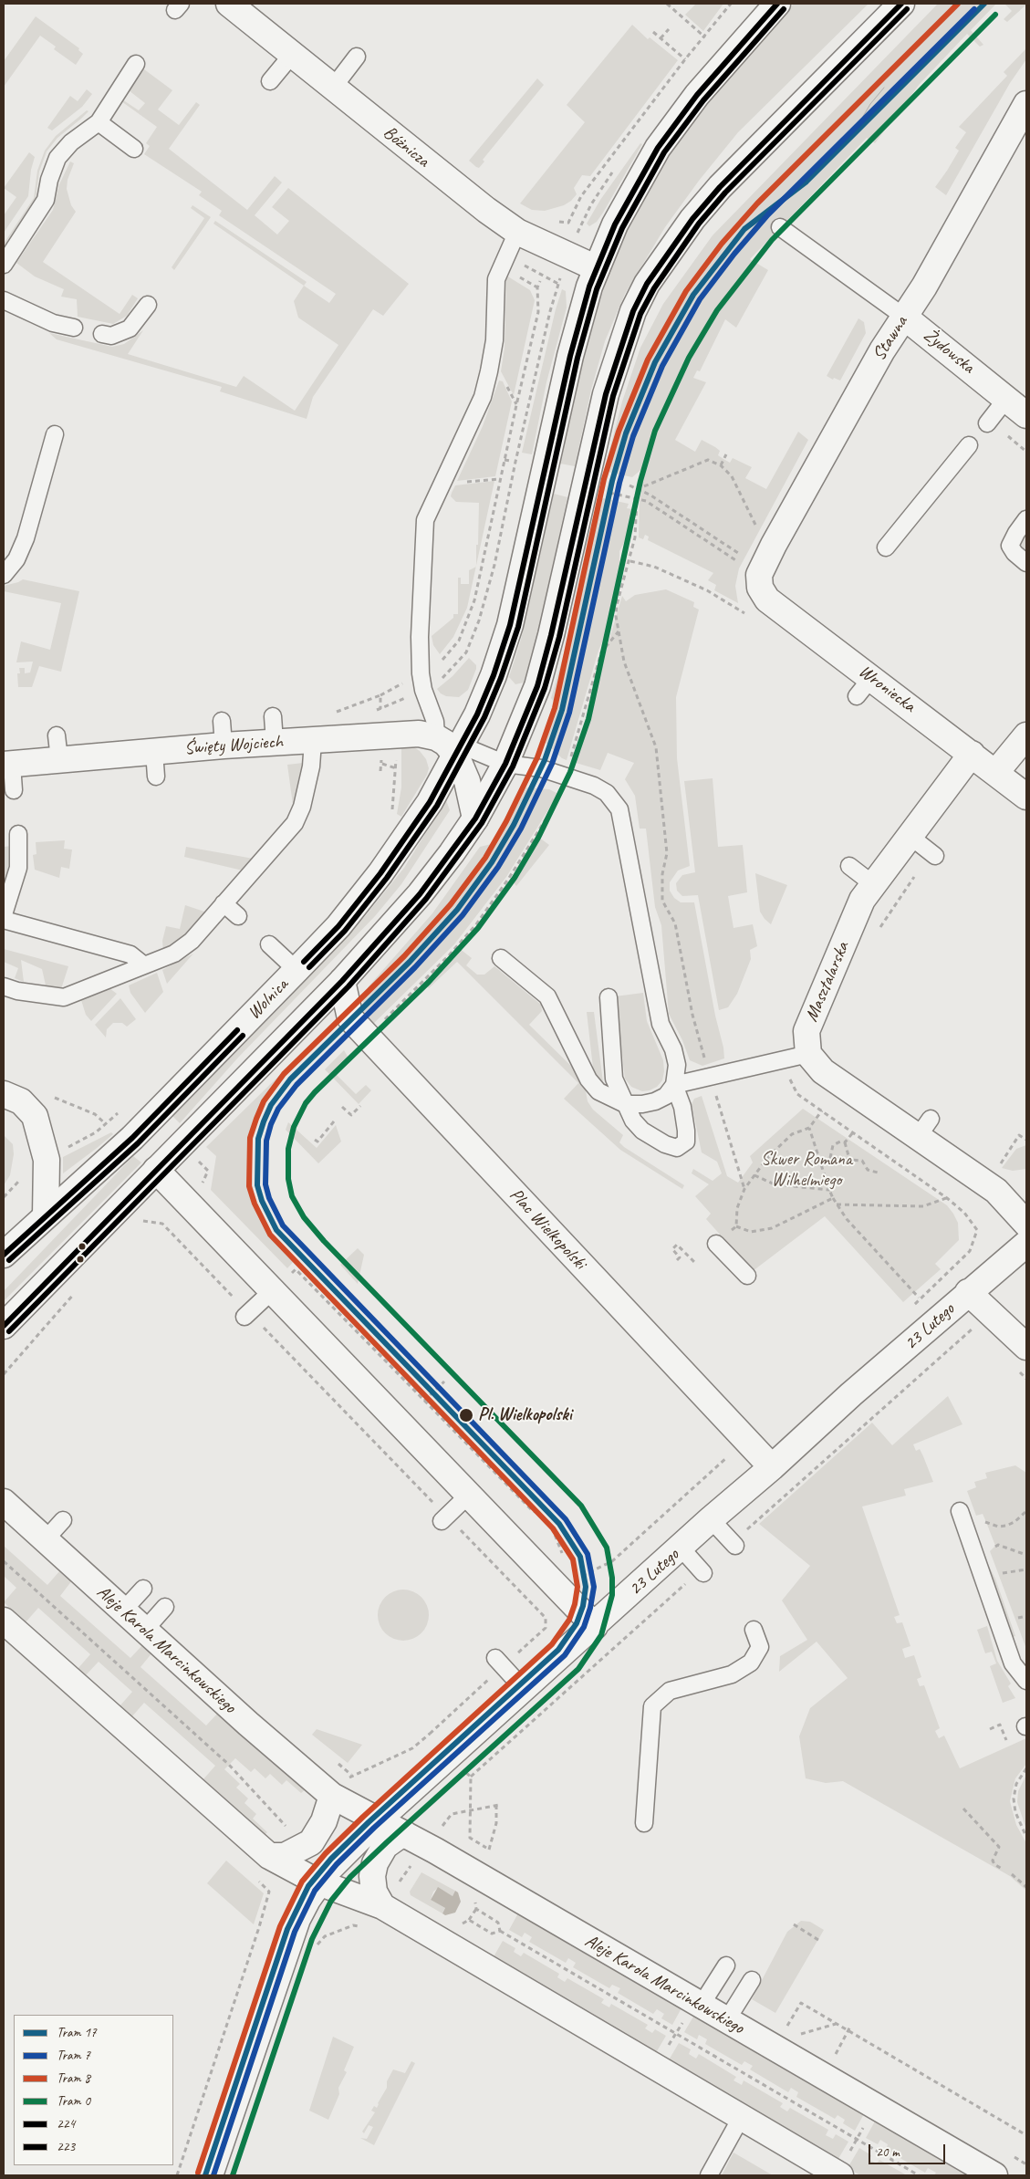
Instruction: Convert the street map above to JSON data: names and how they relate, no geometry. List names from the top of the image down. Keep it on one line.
{"streets":{"street":["Bóżnicza","Stawna","Żydowska","Wroniecka","Święty Wojciech","Masztalarska","Wolnica","Plac Wielkopolski","23 Lutego","Aleje Karola Marcinkowskiego"]},"crossings":[["Bóżnicza","Wolnica"],["Stawna","Żydowska"],["Stawna","Wroniecka"],["Wroniecka","Masztalarska"],["Plac Wielkopolski","23 Lutego"],["23 Lutego","Aleje Karola Marcinkowskiego"]],"parks":["Skwer Romana Wilhelmiego"],"places":["Pl. Wielkopolski"],"lines":["tram line 17","tram line 8","transit line 224","tram line 7","transit line 223","tram line 0"],"legend":["Tram 17","Tram 7","Tram 8","Tram 0","224","223"],"scale_bar":"20 m"}
